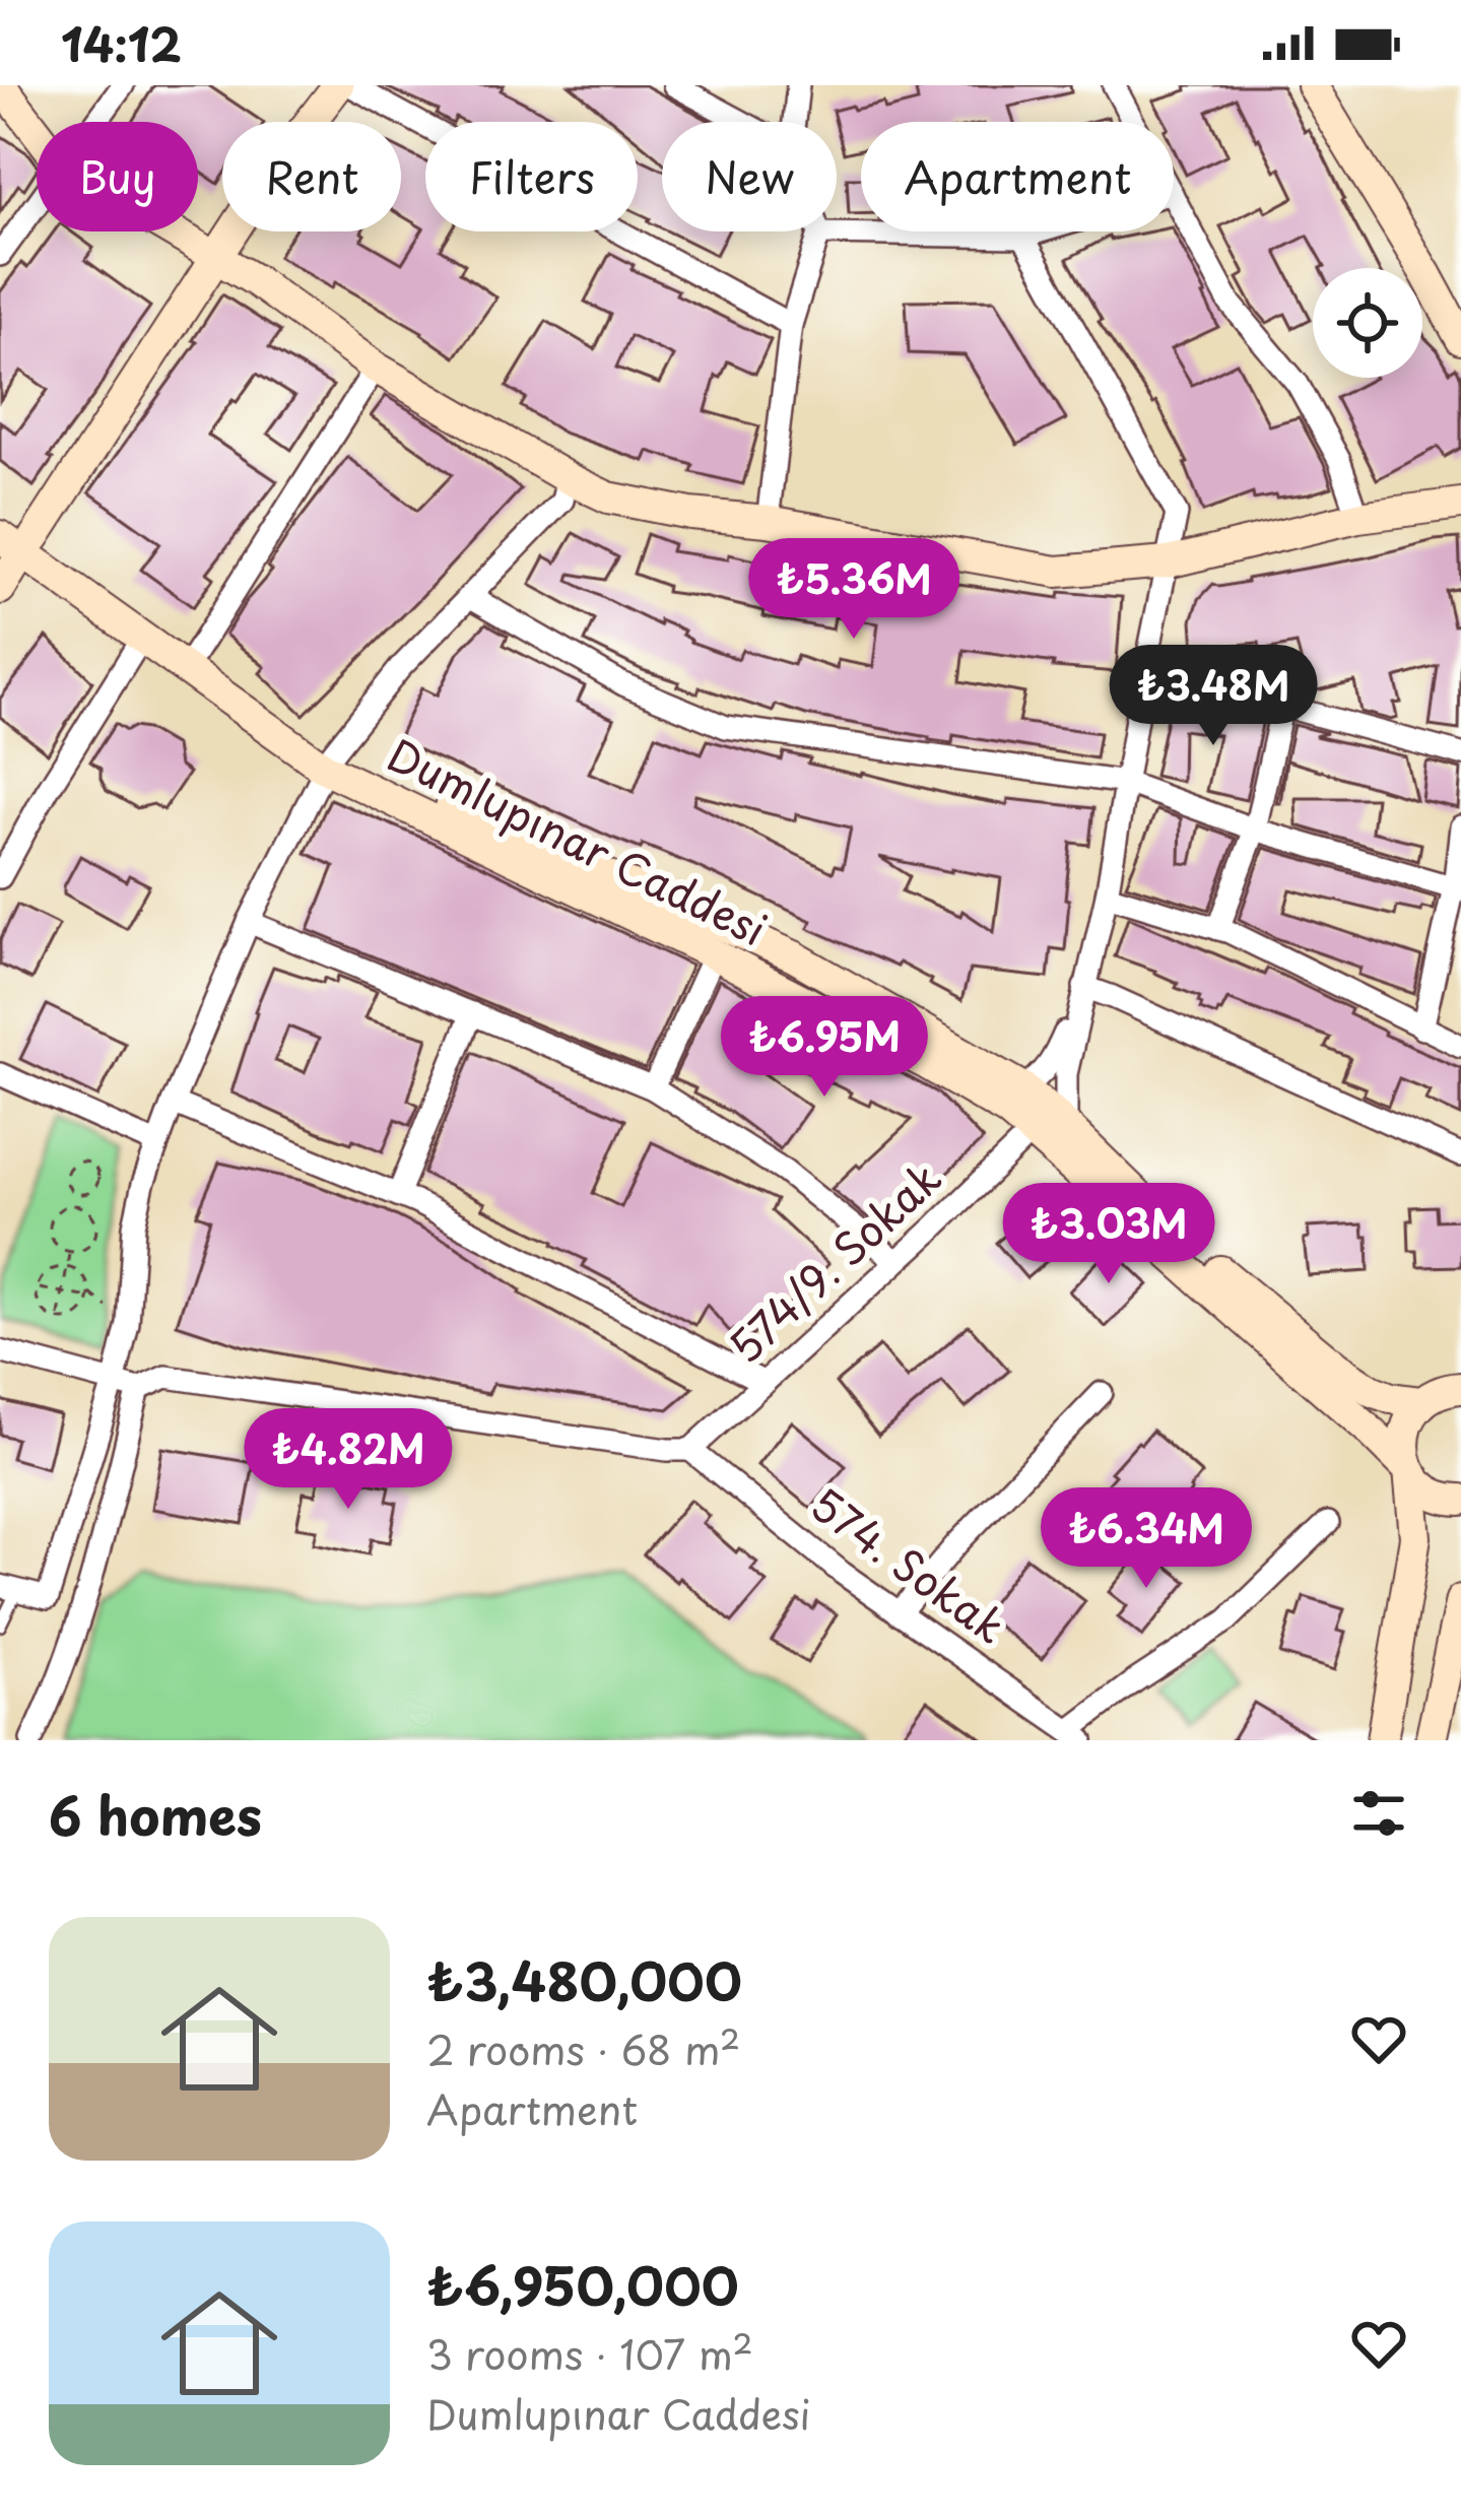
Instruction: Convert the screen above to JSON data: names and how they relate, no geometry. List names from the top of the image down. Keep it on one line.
{"streets":{"street":["Dumlupınar Caddesi","574/9. Sokak","574. Sokak"]},"crossings":[["Dumlupınar Caddesi","574/9. Sokak"],["574/9. Sokak","574. Sokak"]],"page":{"status":"14:12","chip":["Buy","Rent","Filters","New","Apartment"],"price":["₺5.36M","₺3.48M","₺6.95M","₺3.03M","₺4.82M","₺6.34M"],"heading":"6 homes","list":[{"name":"₺3,480,000","note":"2 rooms · 68 m² · Apartment"},{"name":"₺6,950,000","note":"3 rooms · 107 m² · Dumlupınar Caddesi"}]}}
